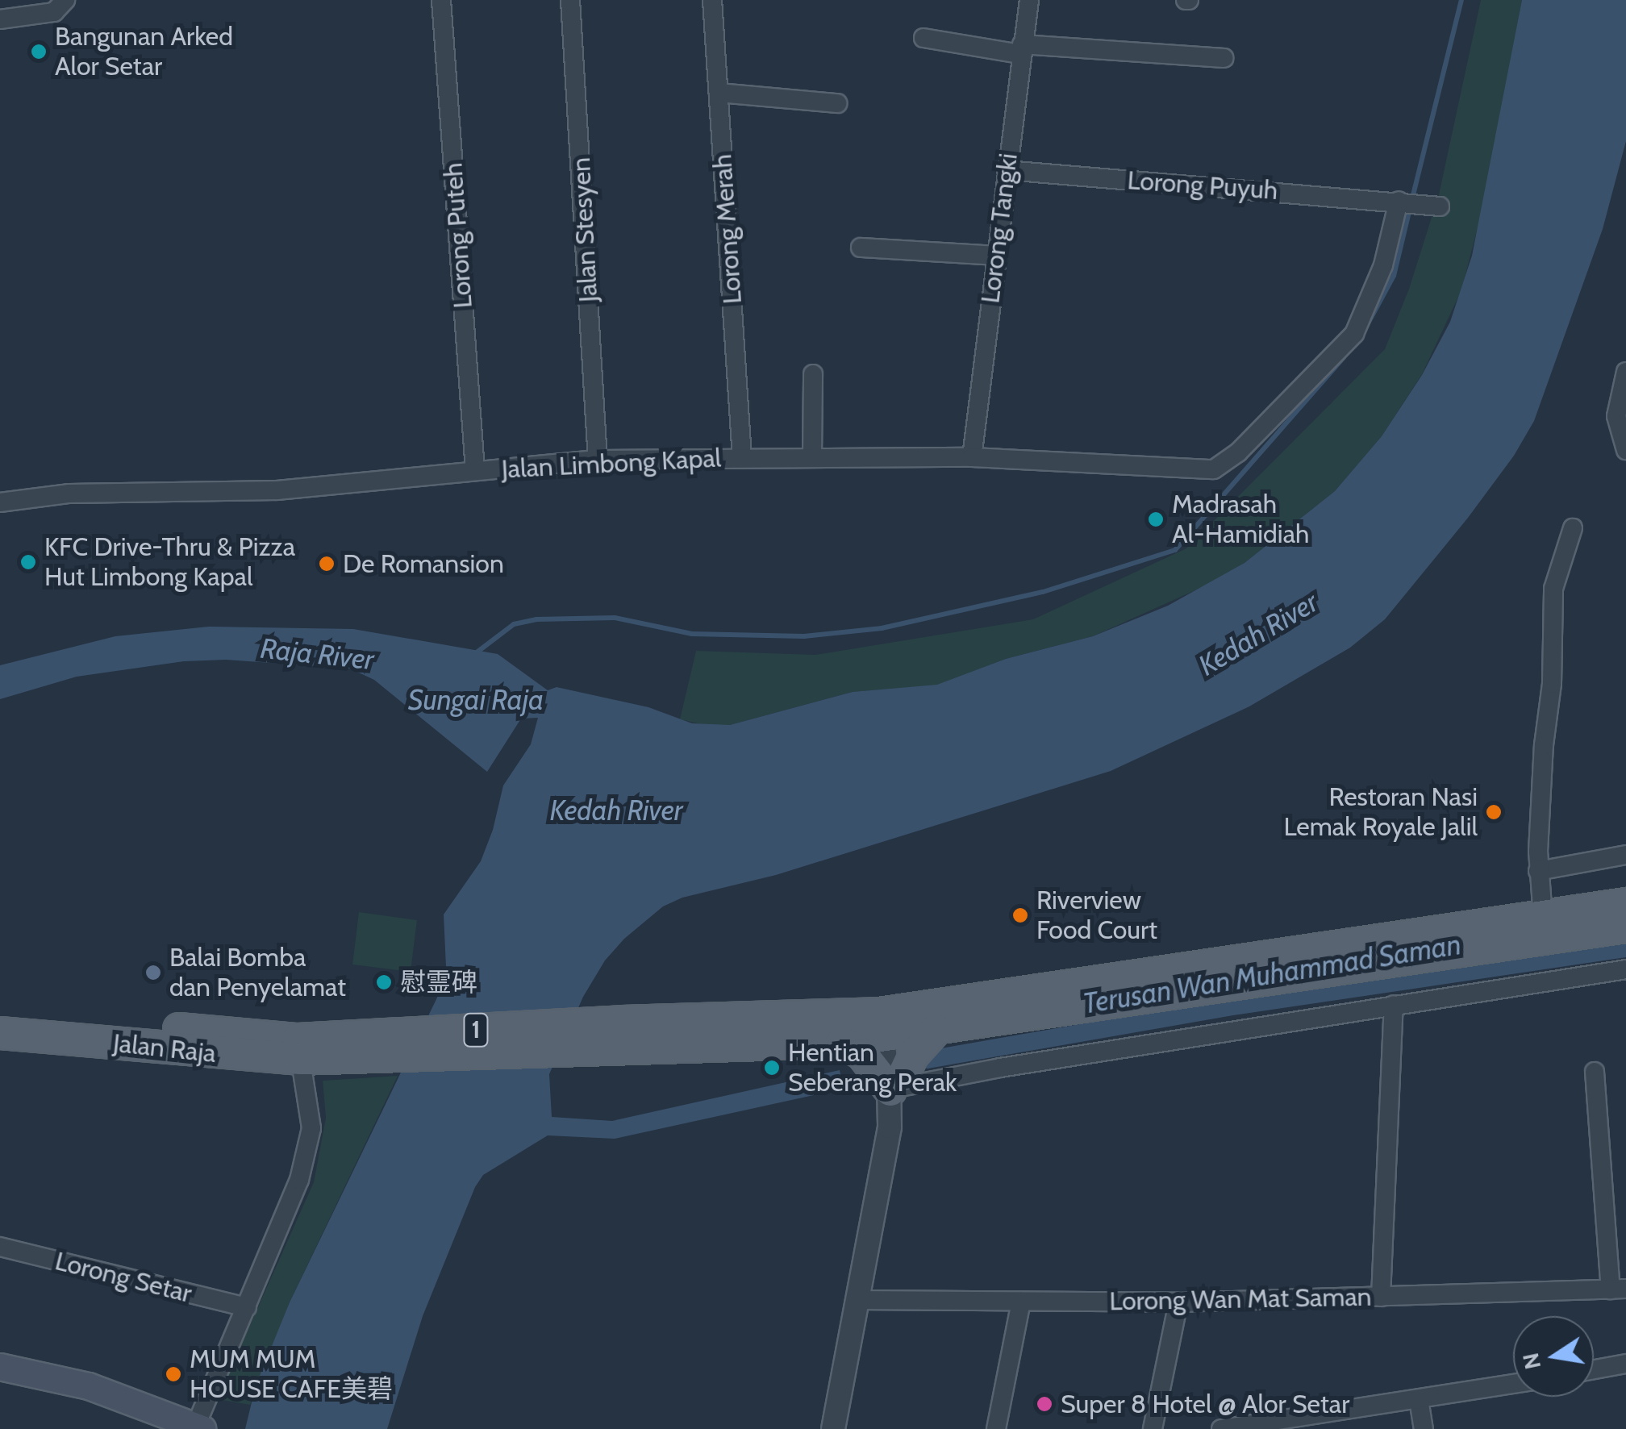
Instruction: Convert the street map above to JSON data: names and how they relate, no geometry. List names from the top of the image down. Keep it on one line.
{"streets":{"main road":["1","Jalan Raja"],"street":["Lorong Puyuh","Lorong Tangki","Lorong Merah","Jalan Stesyen","Lorong Puteh","Jalan Limbong Kapal","Lorong Setar","Lorong Wan Mat Saman"]},"crossings":[["Lorong Puyuh","Lorong Tangki"],["Lorong Puyuh","Jalan Limbong Kapal"],["Lorong Tangki","Jalan Limbong Kapal"],["Lorong Merah","Jalan Limbong Kapal"],["Jalan Stesyen","Jalan Limbong Kapal"],["Lorong Puteh","Jalan Limbong Kapal"],["1","Jalan Raja"]],"water":["Kedah River","Raja River","Sungai Raja","Terusan Wan Muhammad Saman"],"places":["Bangunan Arked Alor Setar","Madrasah Al-Hamidiah","KFC Drive-Thru & Pizza Hut Limbong Kapal","De Romansion","Restoran Nasi Lemak Royale Jalil","Riverview Food Court","Balai Bomba dan Penyelamat","慰霊碑","Hentian Seberang Perak","MUM MUM HOUSE CAFE美碧","Super 8 Hotel @ Alor Setar"],"north":"left"}
